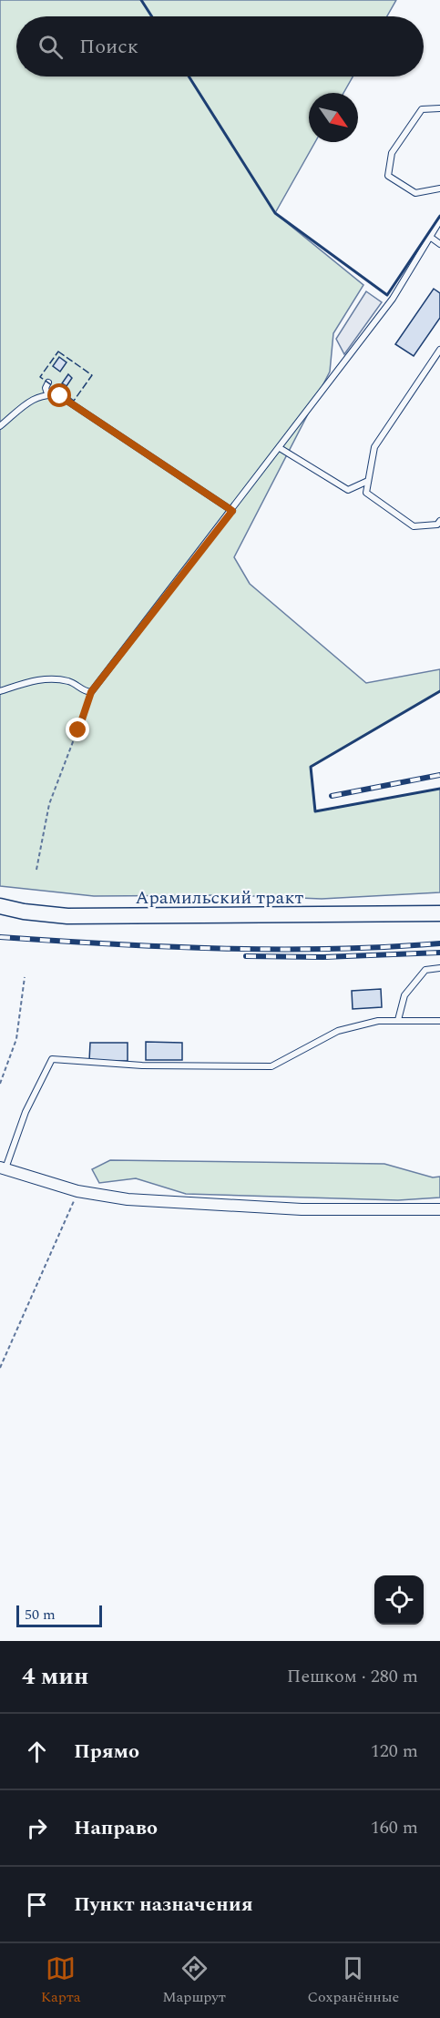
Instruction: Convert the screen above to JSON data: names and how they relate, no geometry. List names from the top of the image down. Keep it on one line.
{"streets":{"main road":["Арамильский тракт"]},"scale_bar":"50 m","north":"bottom right","page":{"search":"Поиск","scale":"50 m","heading":["4 мин","Пешком · 280 m"],"list":[["Прямо","120 m"],["Направо","160 m"],"Пункт назначения"],"nav":["Карта","Маршрут","Сохранённые"]}}
